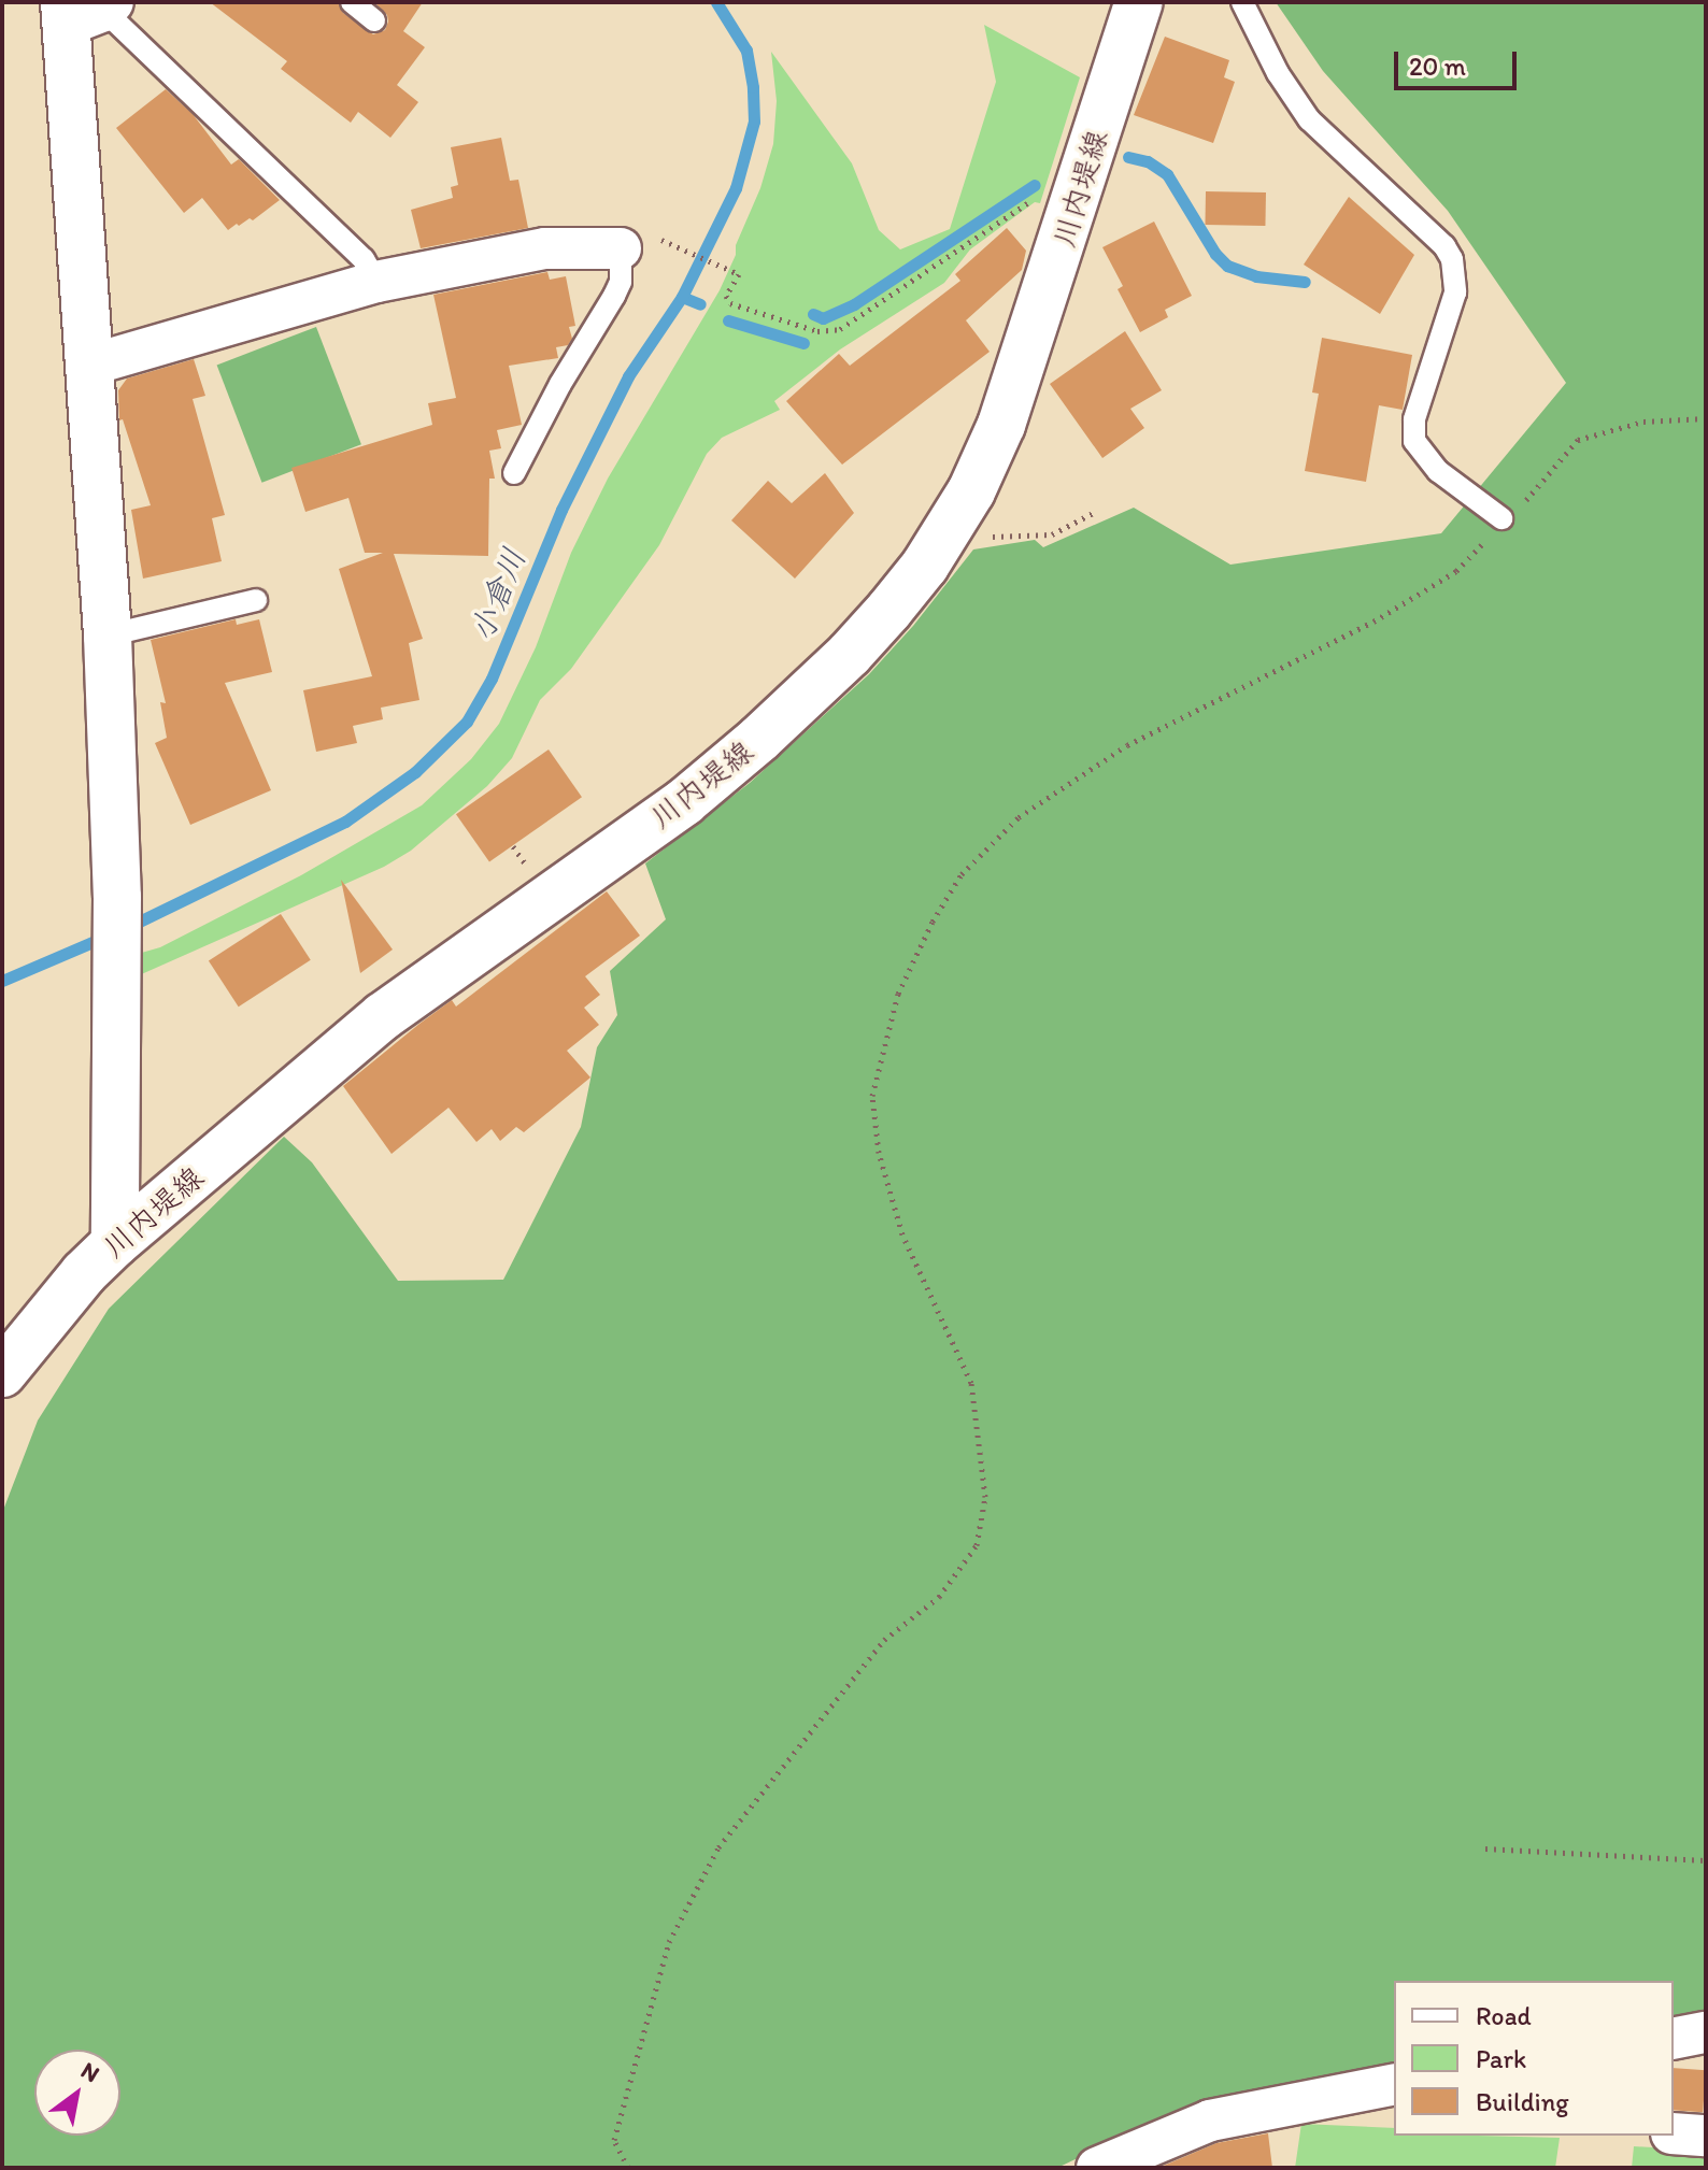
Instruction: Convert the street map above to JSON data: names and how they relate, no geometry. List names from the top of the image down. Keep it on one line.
{"streets":{"main road":["川内堤線"]},"water":["小倉川"],"legend":["Road","Park","Building"],"scale_bar":"20 m","north":"top right"}
